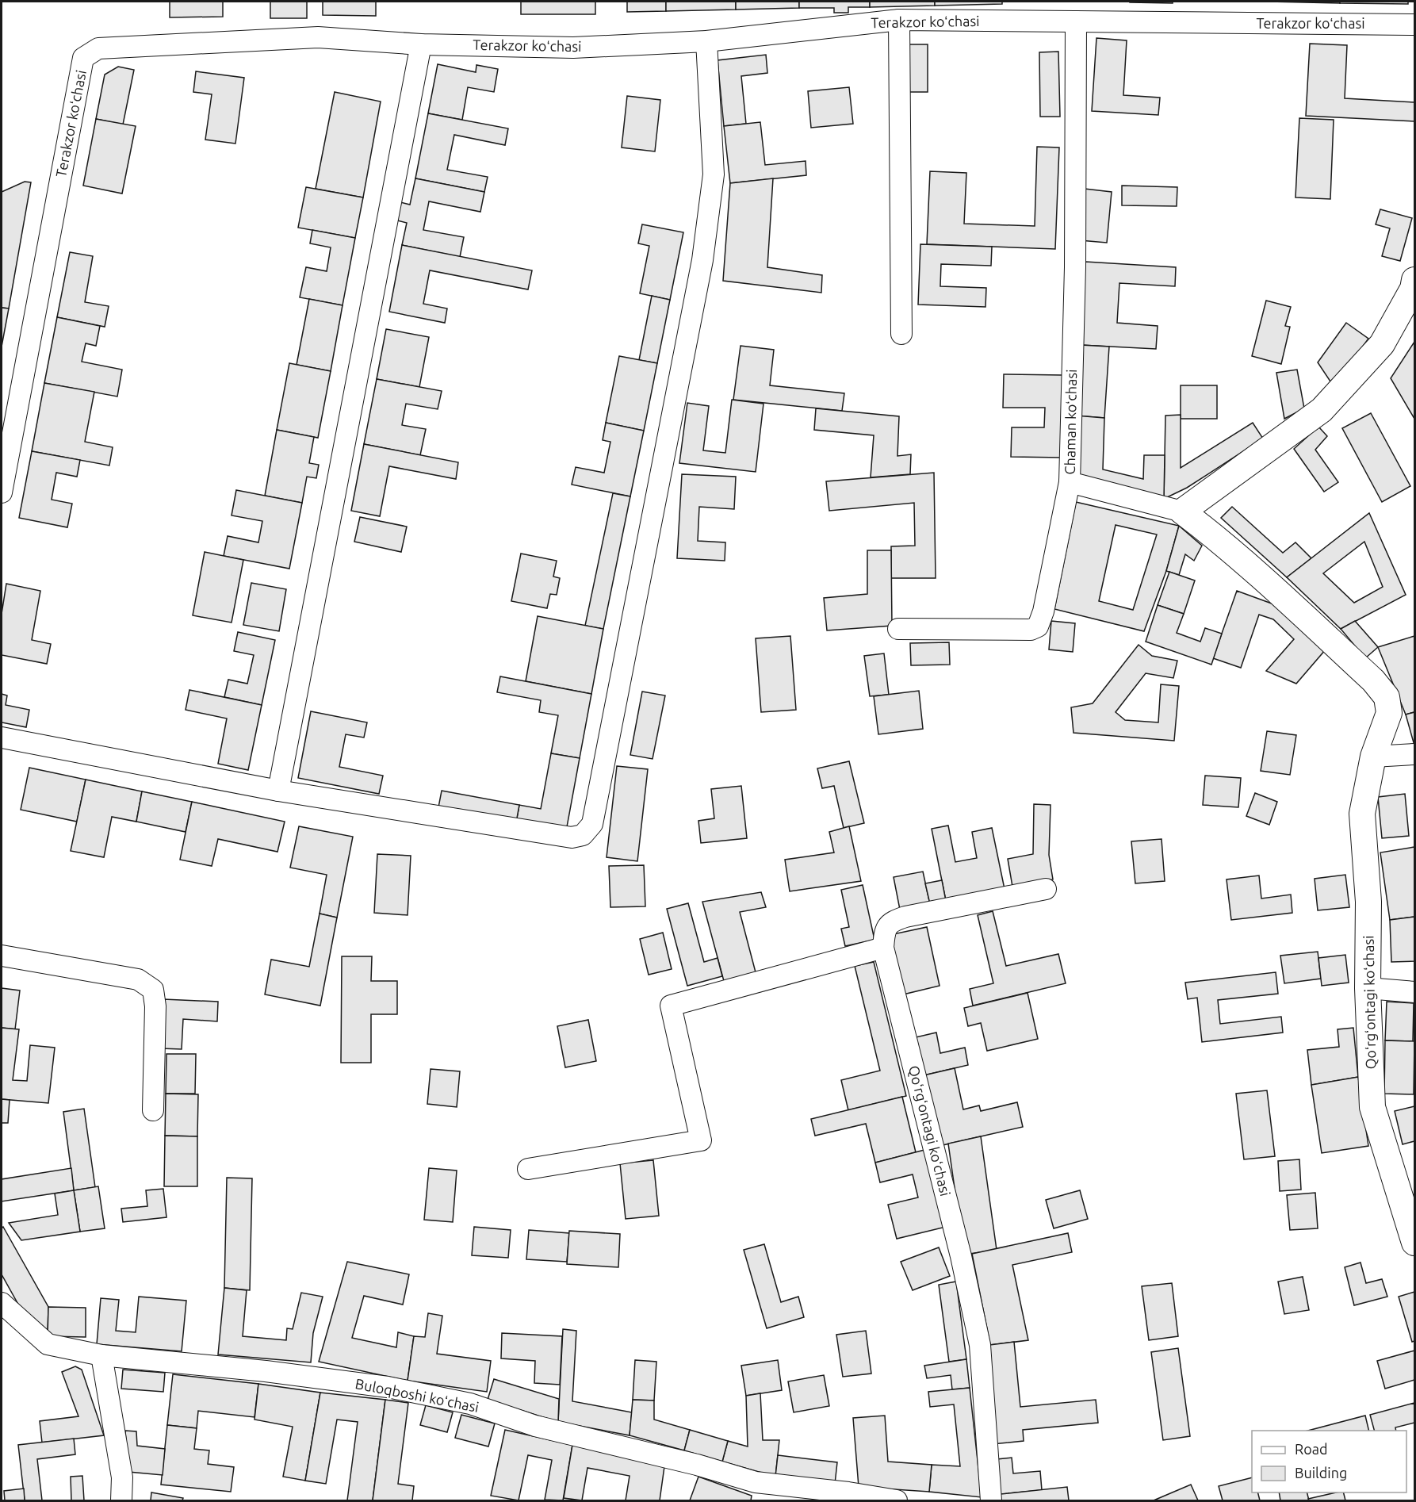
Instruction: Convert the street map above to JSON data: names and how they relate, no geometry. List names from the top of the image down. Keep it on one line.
{"streets":{"street":["Terakzor koʻchasi","Chaman koʻchasi","Qoʻrgʻontagi koʻchasi","Buloqboshi koʻchasi"]},"crossings":[["Terakzor koʻchasi","Chaman koʻchasi"],["Chaman koʻchasi","Qoʻrgʻontagi koʻchasi"]],"legend":["Road","Building"]}
